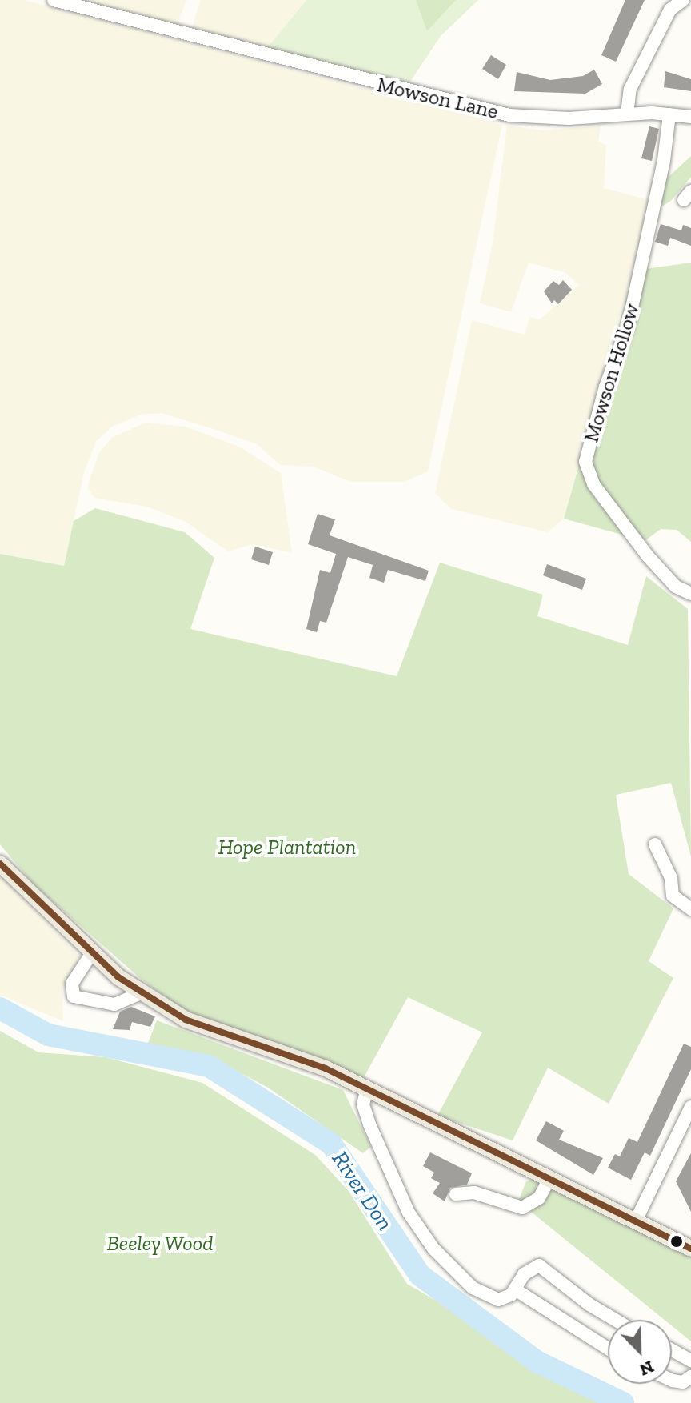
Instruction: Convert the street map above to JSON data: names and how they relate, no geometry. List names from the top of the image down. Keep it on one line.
{"streets":{"street":["Mowson Lane","Mowson Hollow"]},"crossings":[["Mowson Lane","Mowson Hollow"]],"water":["River Don"],"parks":["Hope Plantation","Beeley Wood"],"north":"bottom right"}
